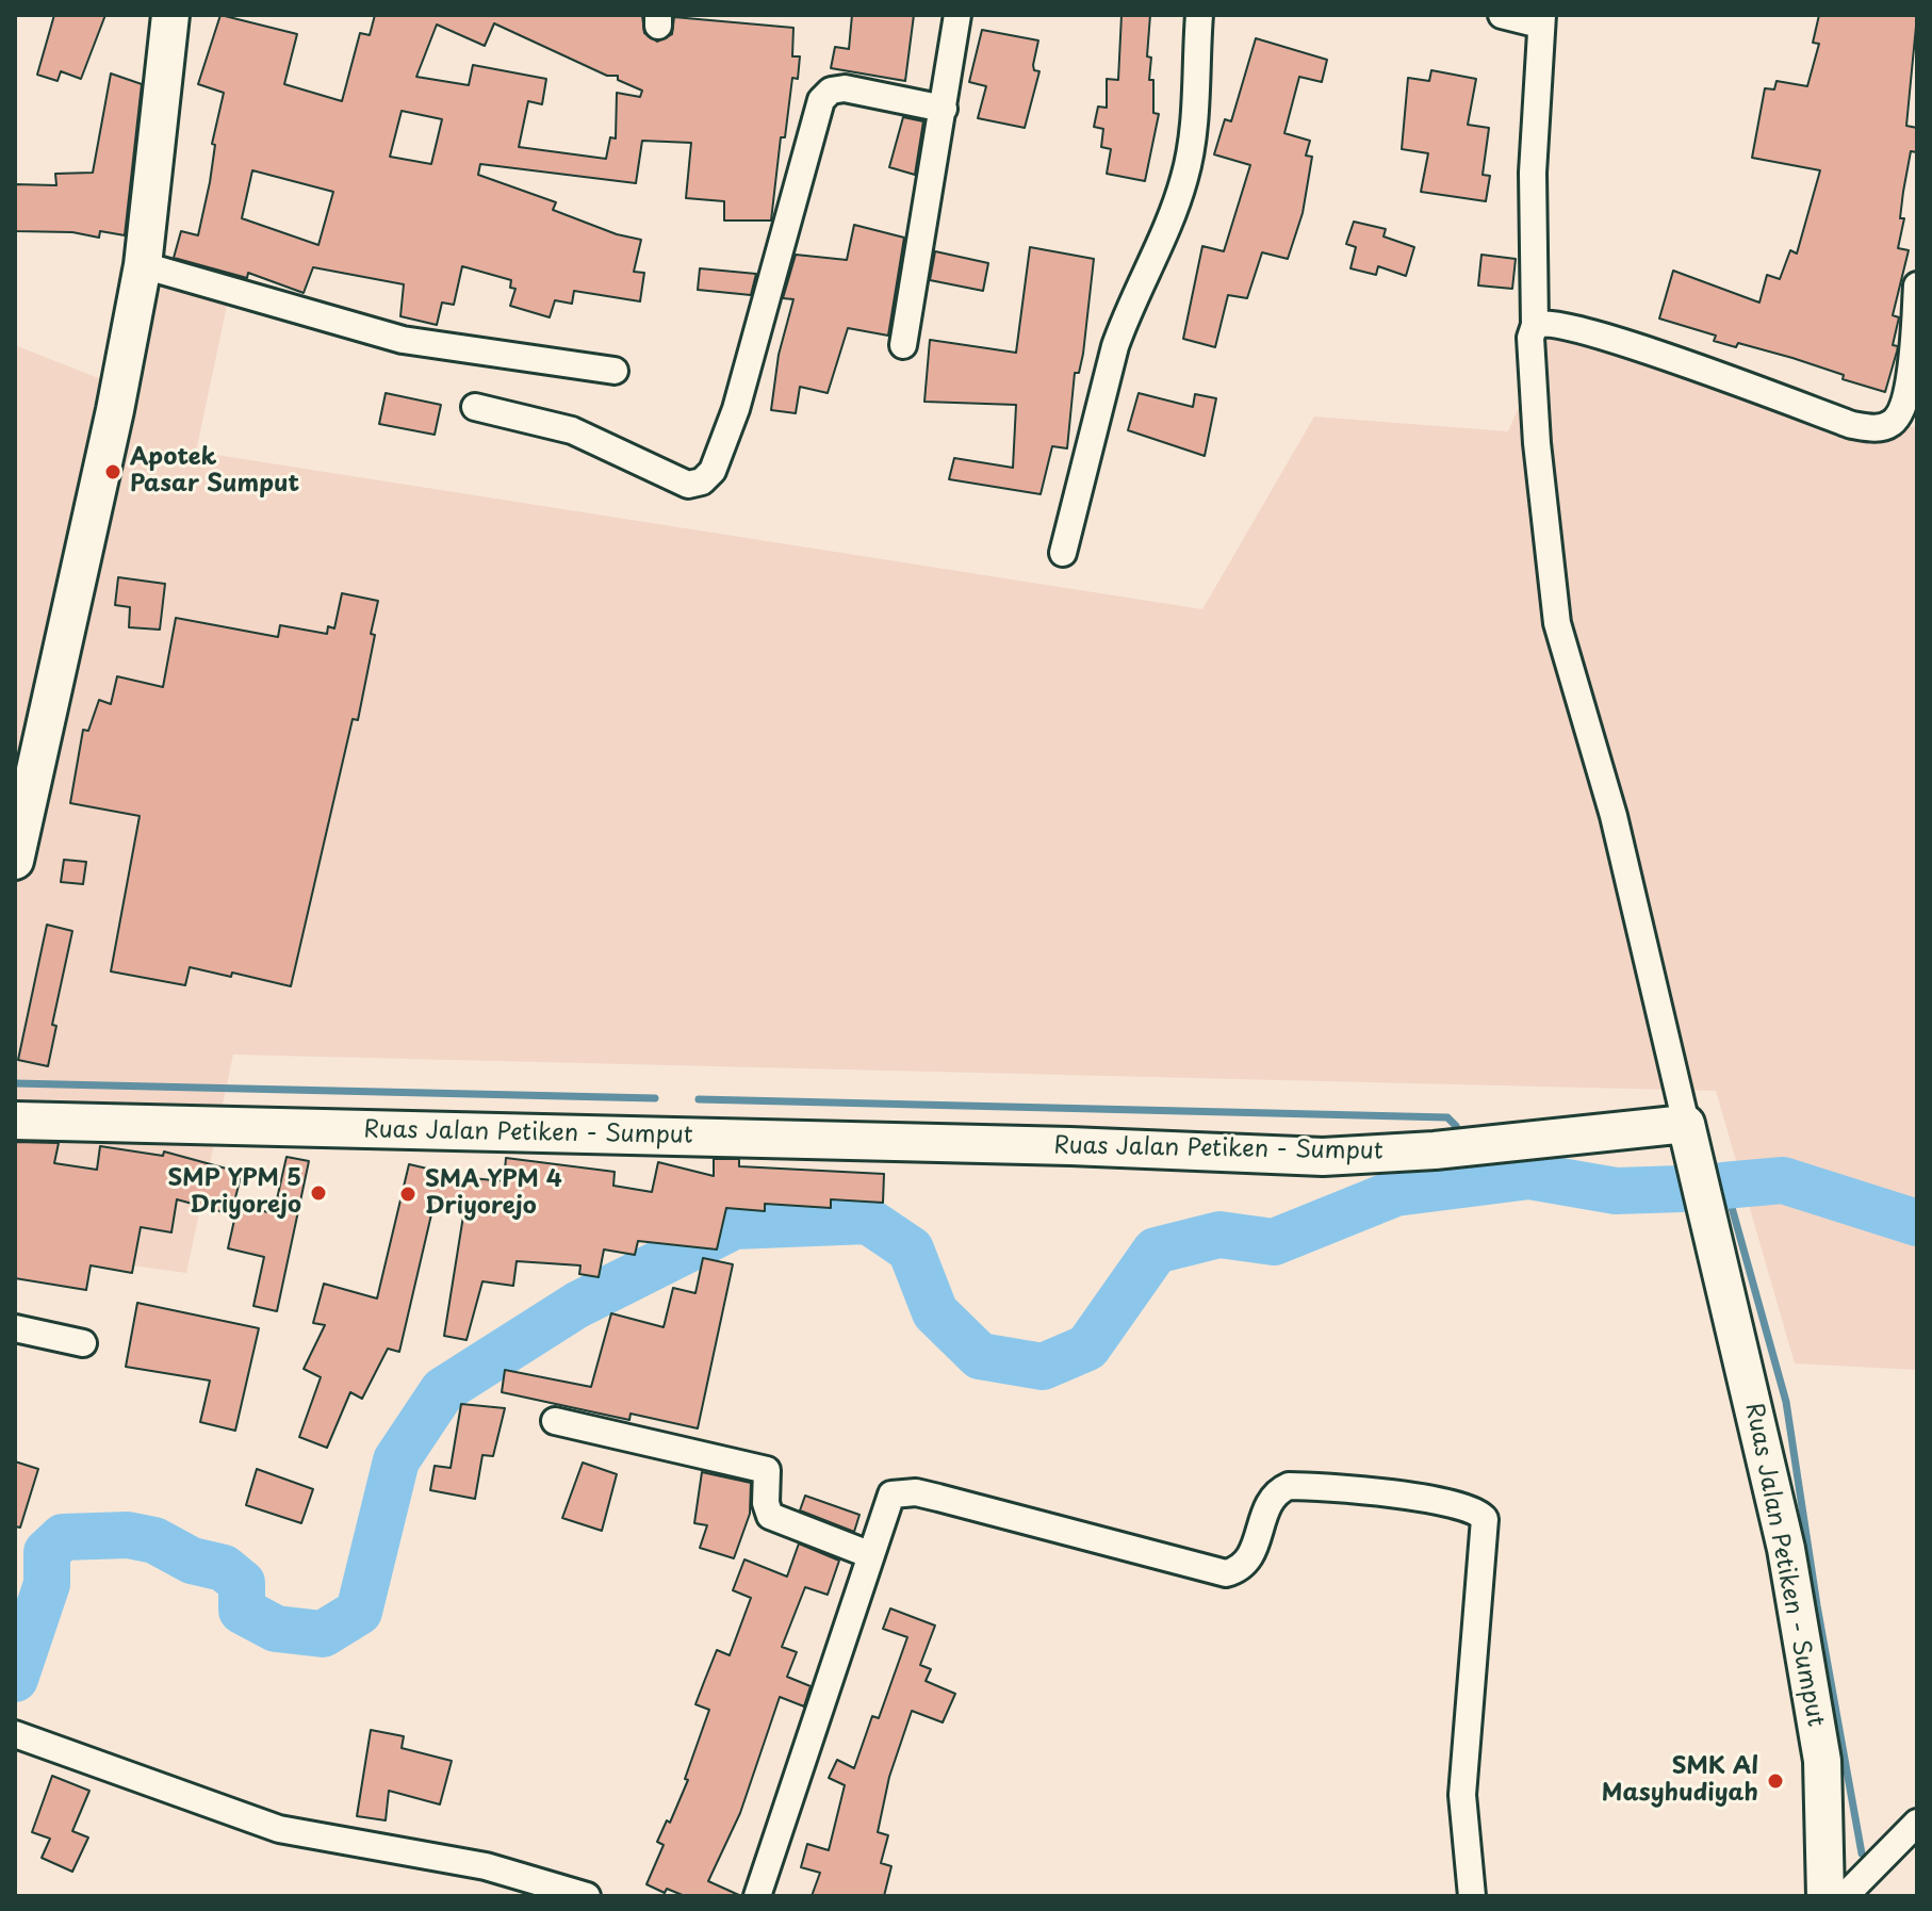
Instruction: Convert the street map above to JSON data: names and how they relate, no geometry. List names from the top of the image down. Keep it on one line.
{"streets":{"main road":["Ruas Jalan Petiken - Sumput"]},"places":["Apotek Pasar Sumput","SMP YPM 5 Driyorejo","SMA YPM 4 Driyorejo","SMK Al Masyhudiyah"]}
